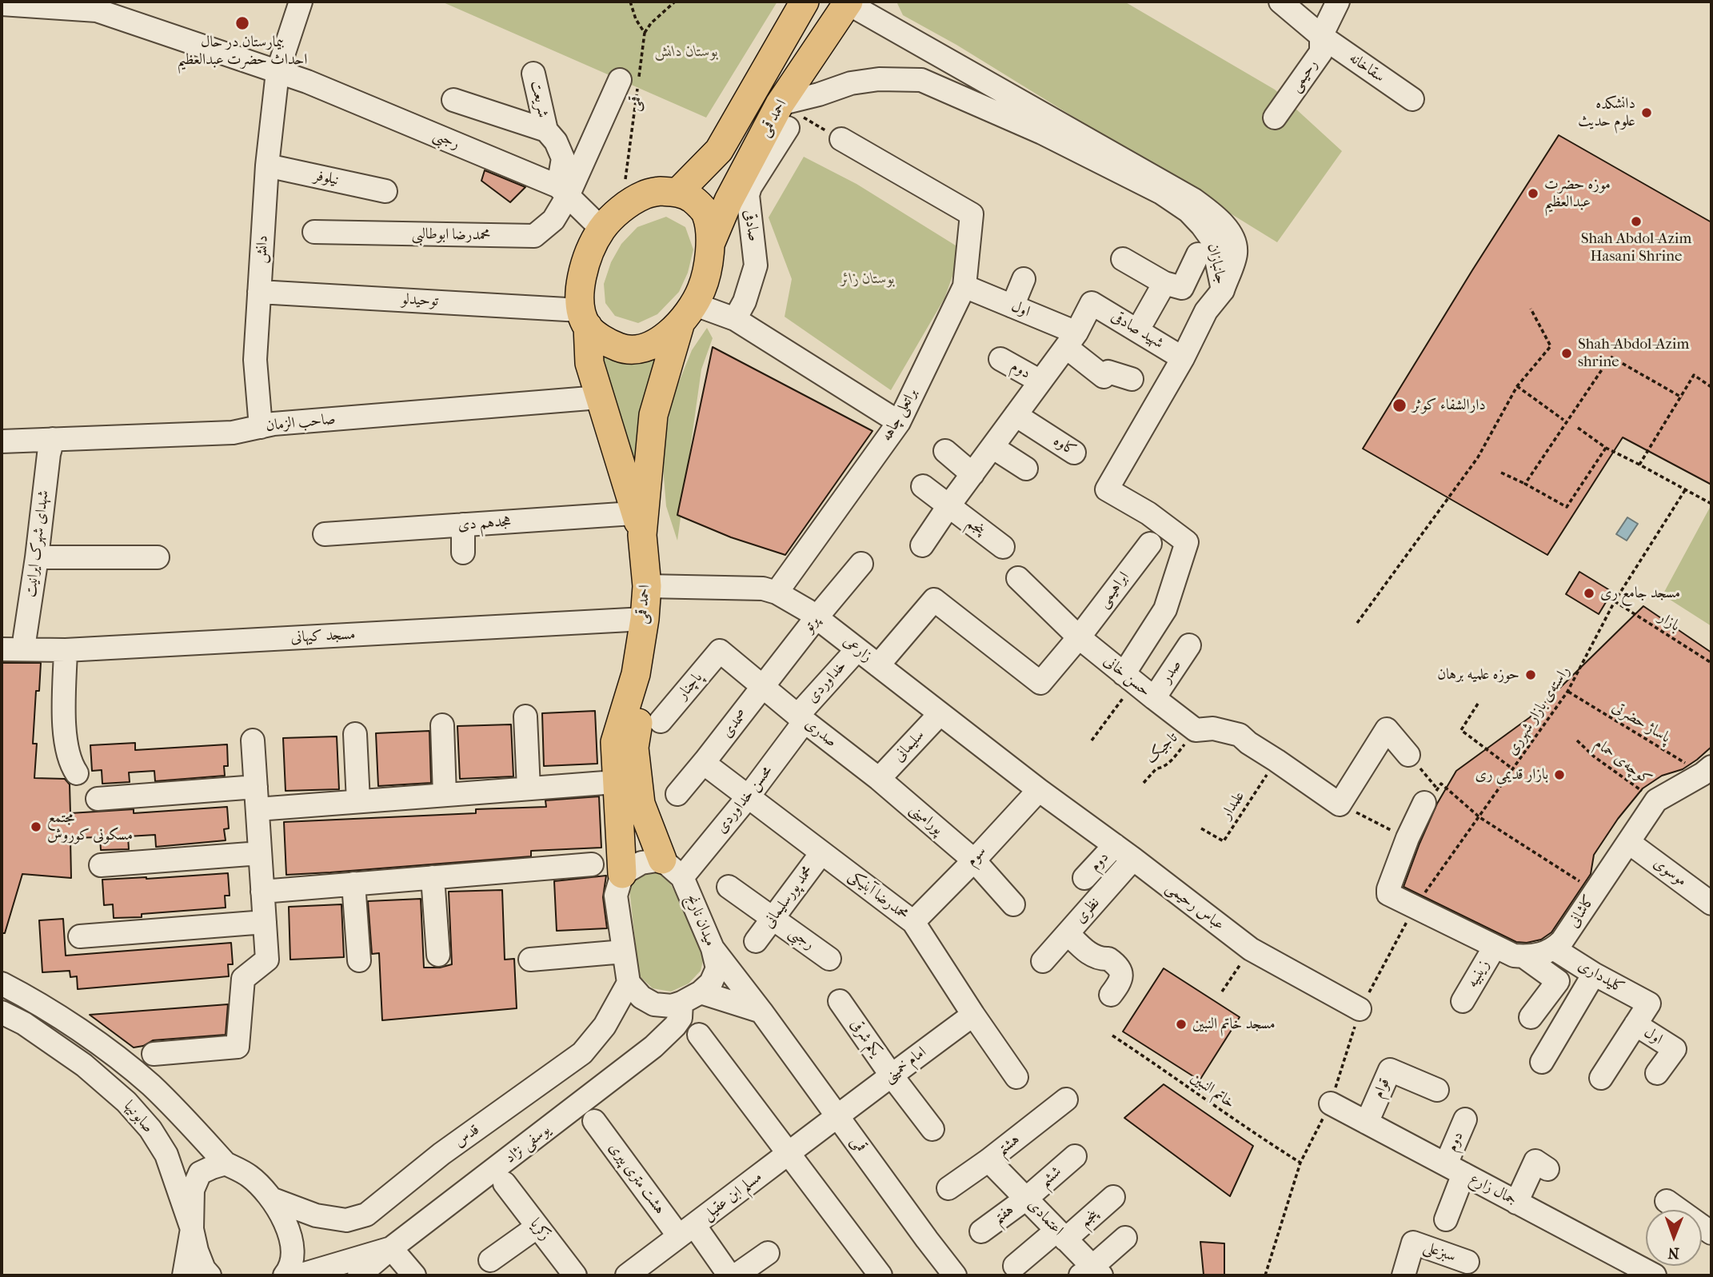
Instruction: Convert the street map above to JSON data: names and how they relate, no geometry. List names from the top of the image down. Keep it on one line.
{"streets":{"main road":["احمد قمی"],"street":["سقاخانه","رحیمی","شریعت","قمی","رجبی","نیلوفر","صادقی","محمدرضا ابوطالبی","دانش","جانبازان","توحیدلو","اول","شهید صادقی","دوم","براتعلی چاهه","صاحب الزمان","کاوه","هجدهم دی","پنجم","شهدای شهرک ایرانیت","ابراهیمی","پرتو","مسجد کیهانی","زارعی","صدر","حسن خانی","خداوردی","پاچنار","صمدی","صدری","سلیمانی","محسن خداوردی","پورامینی","سوم","موسوی","محمدرضا آبنیکی","محمد پورسلیمانی","عباس رحیمی","نظری","کاشانی","میدان نارنج","زینبیه","کلیدداری","یکم شرقی","امام خمینی","قوام","صابونیها","قدس","یوسفی نژاد","هشتم","ششم","هشت متری پیری","جمال زارع","مسلم ابن عقیل","هفتم","اعتمادی","زکریا","سبزعلی"],"path":["بازار","راسته‌ی بازار شهر‌ری","پاساژ حضرتی","تاجیک","کوچه‌ی حمام","علمدار","خاتم النبین"]},"crossings":[["سقاخانه","رحیمی"],["شریعت","رجبی"],["شریعت","محمدرضا ابوطالبی"],["قمی","احمد قمی"],["قمی","رجبی"],["قمی","توحیدلو"],["قمی","میدان نارنج"],["قمی","امام خمینی"],["قمی","مسلم ابن عقیل"],["احمد قمی","رجبی"],["احمد قمی","صادقی"],["احمد قمی","جانبازان"],["احمد قمی","توحیدلو"],["احمد قمی","صاحب الزمان"],["احمد قمی","هجدهم دی"],["احمد قمی","مسجد کیهانی"],["احمد قمی","زارعی"],["رجبی","محمدرضا ابوطالبی"],["رجبی","دانش"],["رجبی","توحیدلو"],["رجبی","محمد پورسلیمانی"],["نیلوفر","دانش"],["صادقی","جانبازان"],["دانش","توحیدلو"],["دانش","صاحب الزمان"],["اول","شهید صادقی"],["اول","براتعلی چاهه"],["اول","کلیدداری"],["دوم","عباس رحیمی"],["دوم","جمال زارع"],["براتعلی چاهه","زارعی"],["صاحب الزمان","شهدای شهرک ایرانیت"],["پنجم","اعتمادی"],["شهدای شهرک ایرانیت","مسجد کیهانی"],["ابراهیمی","حسن خانی"],["بازار","راسته‌ی بازار شهر‌ری"],["پرتو","زارعی"],["پرتو","پاچنار"],["پرتو","صمدی"],["پرتو","صدری"],["زارعی","خداوردی"],["زارعی","سلیمانی"],["زارعی","سوم"],["زارعی","عباس رحیمی"],["صدر","حسن خانی"],["حسن خانی","تاجیک"],["خداوردی","صدری"],["خداوردی","محسن خداوردی"],["پاچنار","صمدی"],["پاچنار","صدری"],["راسته‌ی بازار شهر‌ری","پاساژ حضرتی"],["پاساژ حضرتی","کاشانی"],["صمدی","صدری"],["صدری","سلیمانی"],["صدری","محسن خداوردی"],["صدری","پورامینی"],["سلیمانی","پورامینی"],["کوچه‌ی حمام","کاشانی"],["محسن خداوردی","محمدرضا آبنیکی"],["محسن خداوردی","میدان نارنج"],["پورامینی","سوم"],["سوم","محمدرضا آبنیکی"],["سوم","عباس رحیمی"],["موسوی","کاشانی"],["محمدرضا آبنیکی","محمد پورسلیمانی"],["محمدرضا آبنیکی","امام خمینی"],["عباس رحیمی","نظری"],["کاشانی","کلیدداری"],["میدان نارنج","یوسفی نژاد"],["یکم شرقی","امام خمینی"],["امام خمینی","مسلم ابن عقیل"],["قوام","جمال زارع"],["صابونیها","قدس"],["هشتم","اعتمادی"],["ششم","هفتم"],["ششم","اعتمادی"],["هشت متری پیری","مسلم ابن عقیل"],["هفتم","اعتمادی"]],"parks":["بوستان دانش","بوستان زائر"],"places":["بیمارستان در حال احداث حضرت عبدالعظیم","دانشکده علوم حدیث","موزه حضرت عبدالعظیم","Shah Abdol-Azim Hasani Shrine","Shah-Abdol-Azim shrine","دارالشفاء کوثر","مسجد جامع ری","حوزه علمیه برهان","بازار قدیمی ری","مجتمع مسکونی کوروش","مسجد خاتم النبین"],"north":"bottom"}
